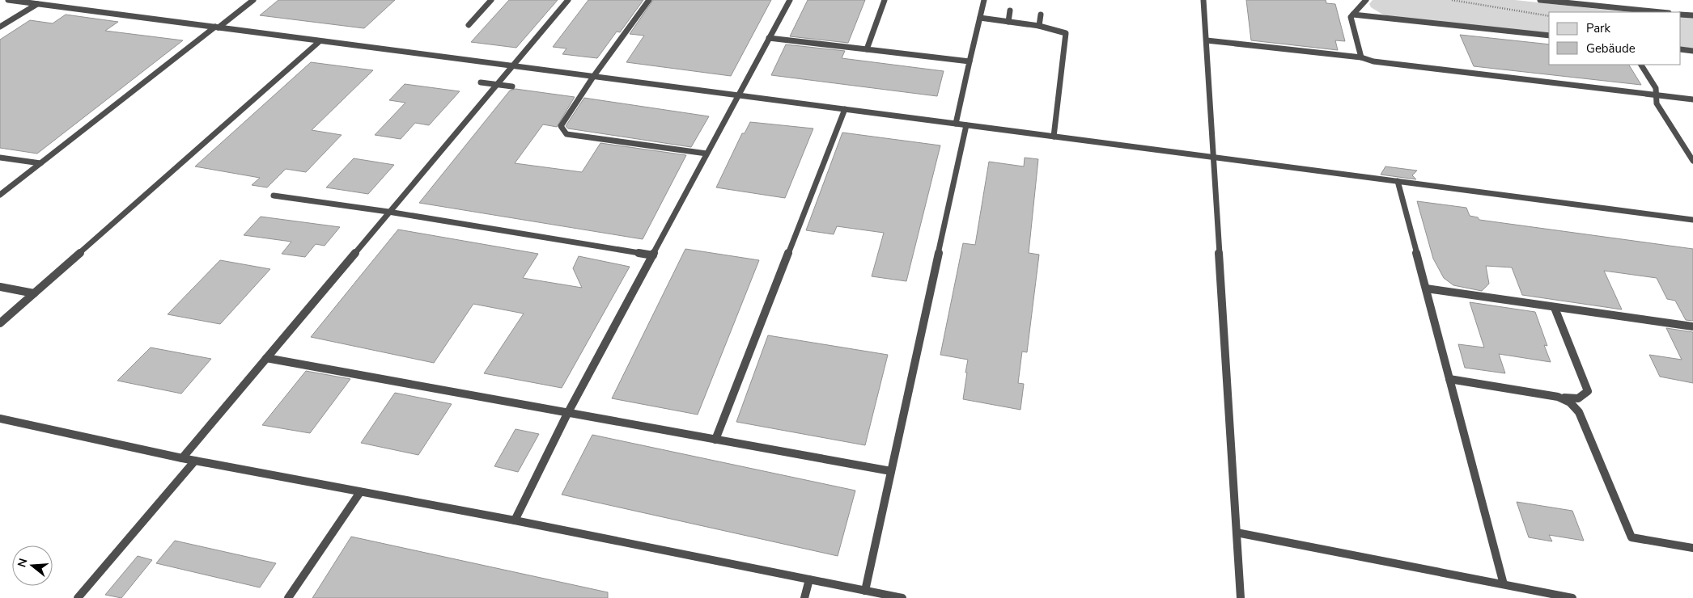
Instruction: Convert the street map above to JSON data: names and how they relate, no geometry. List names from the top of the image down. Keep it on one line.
{"legend":["Park","Gebäude"],"north":"left"}
